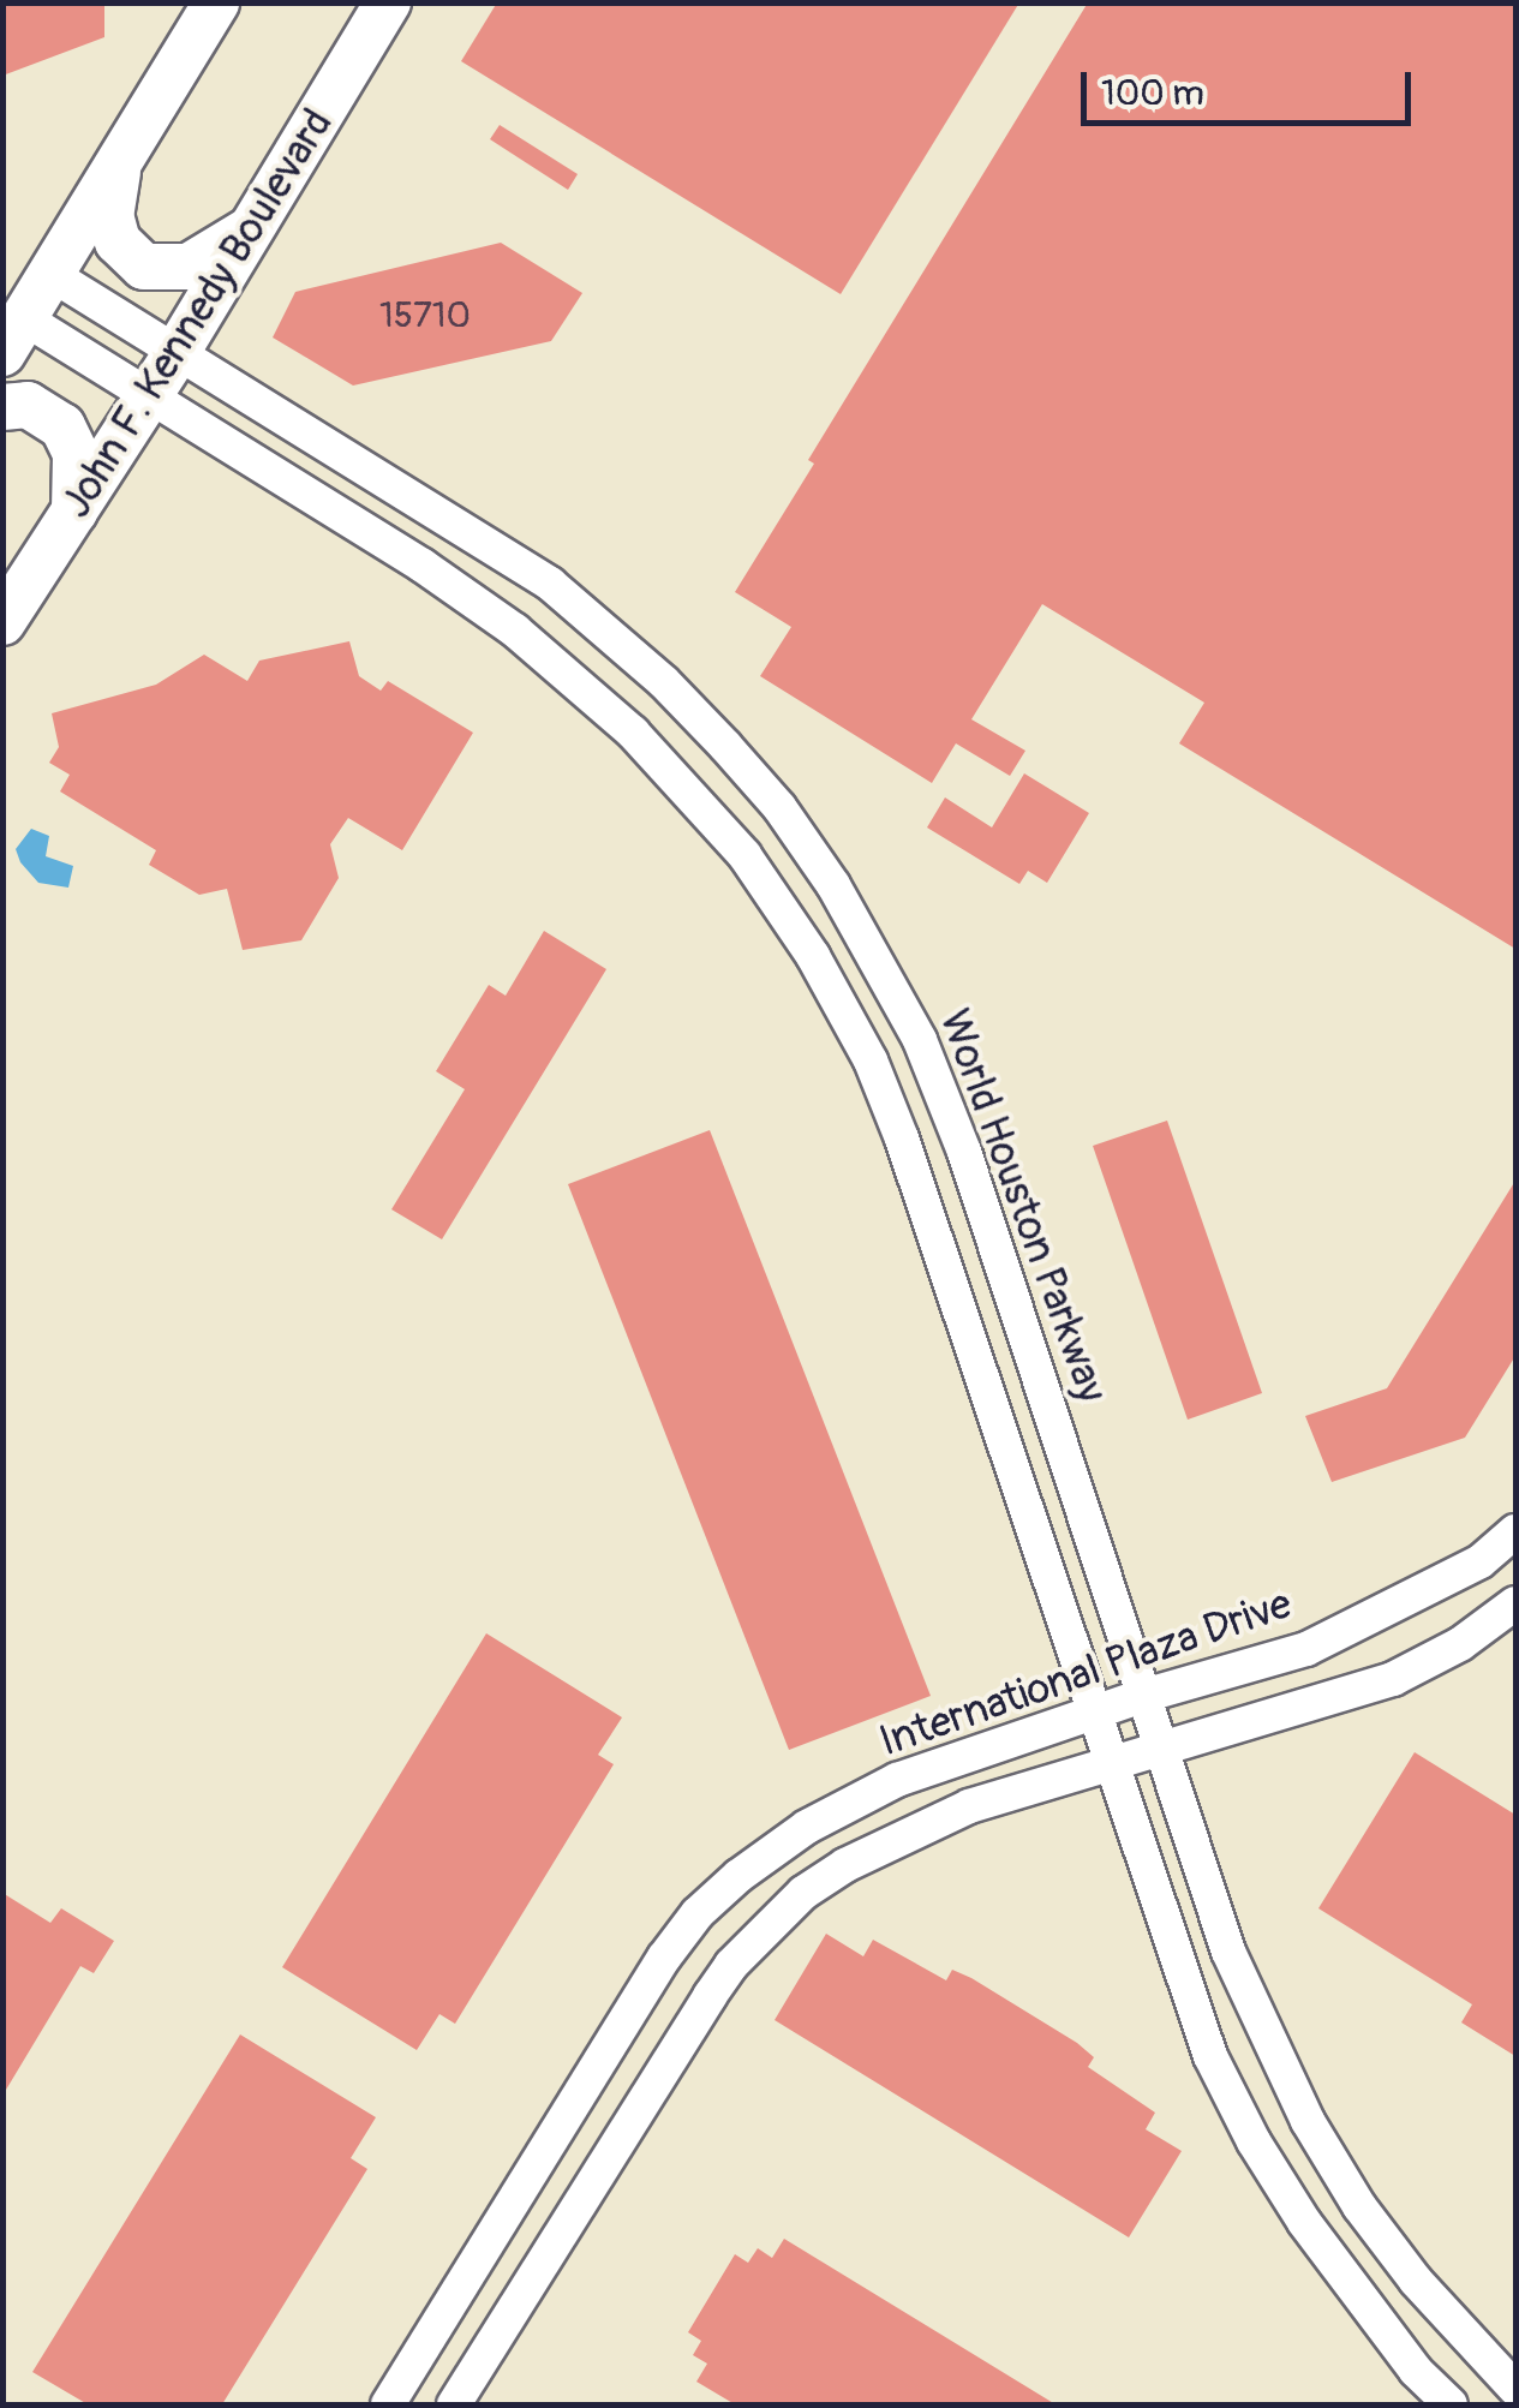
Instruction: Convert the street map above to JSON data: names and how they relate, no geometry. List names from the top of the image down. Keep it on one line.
{"streets":{"highway":["John F. Kennedy Boulevard"],"street":["World Houston Parkway","International Plaza Drive"]},"crossings":[["John F. Kennedy Boulevard","World Houston Parkway"],["World Houston Parkway","International Plaza Drive"]],"house_numbers":["15710"],"scale_bar":"100 m"}
